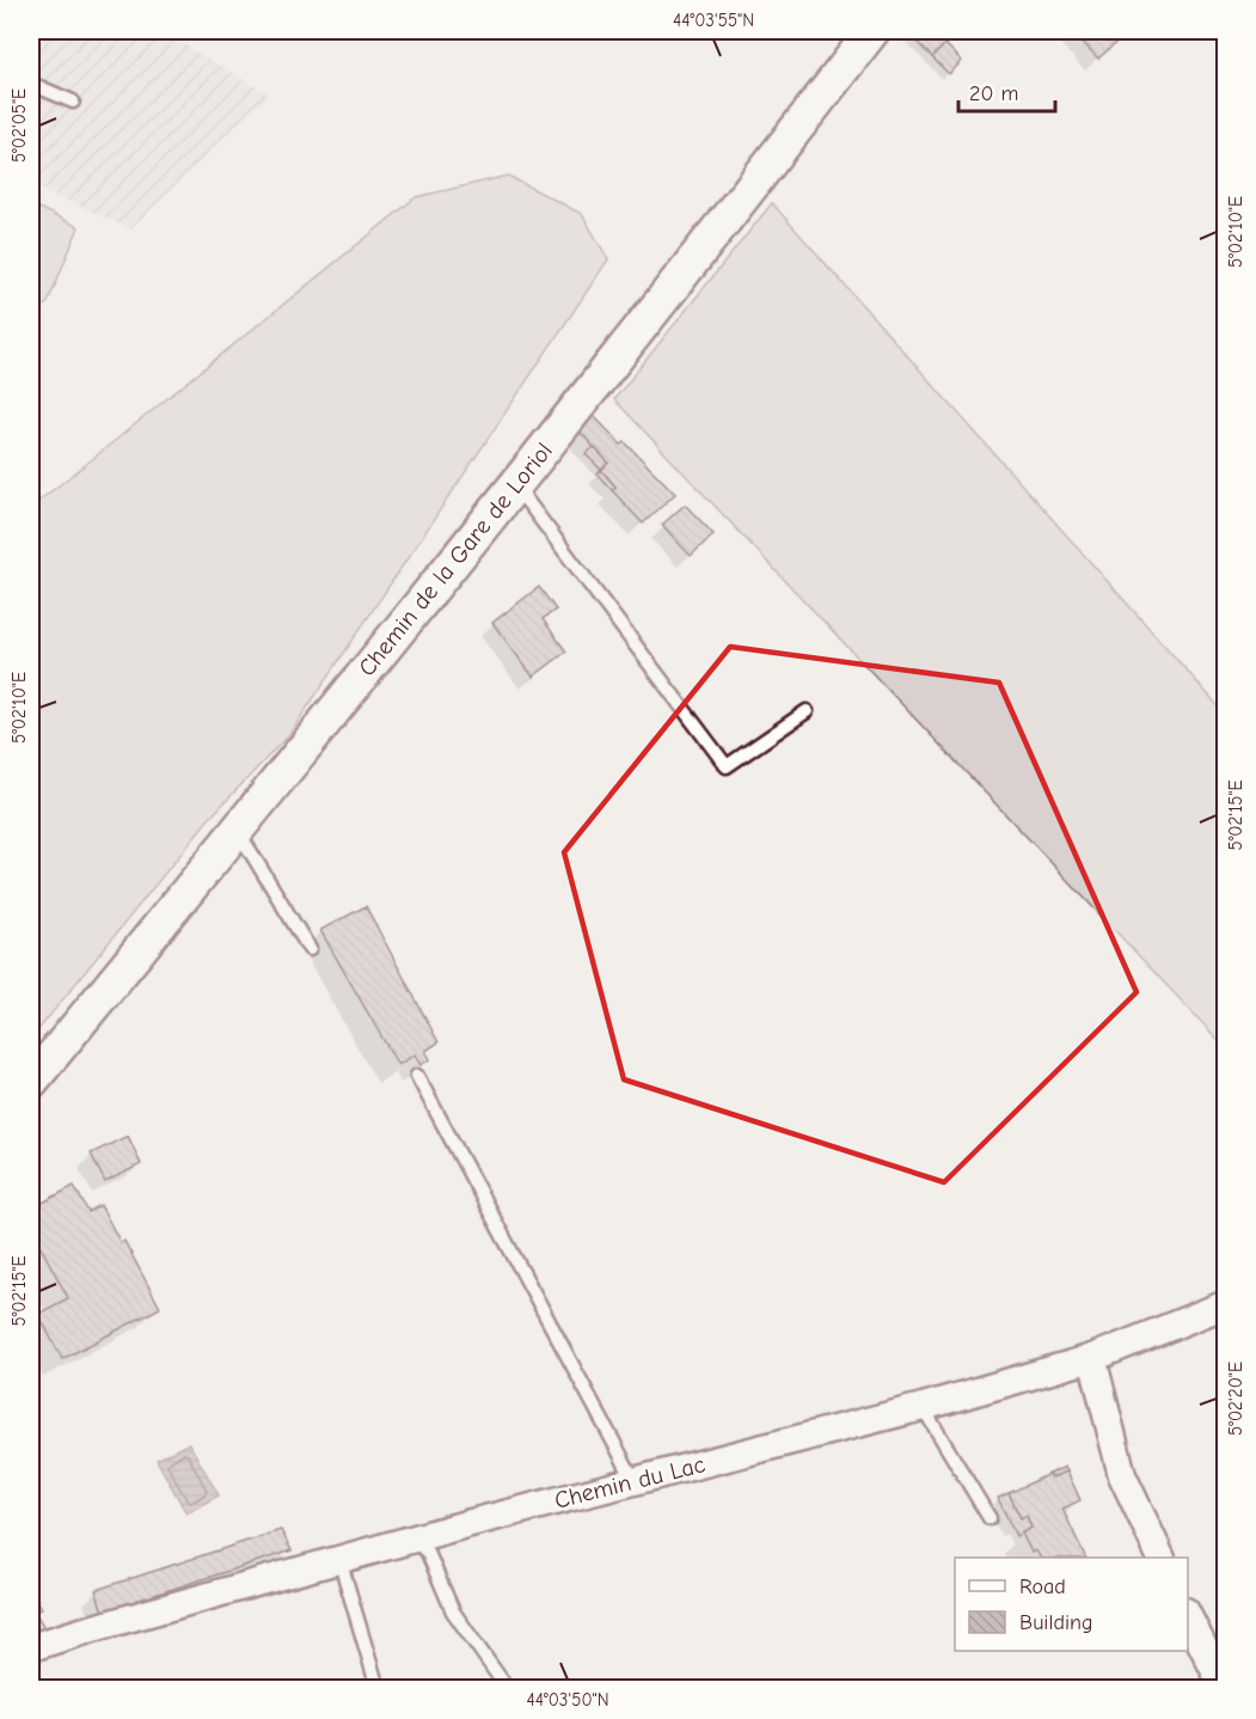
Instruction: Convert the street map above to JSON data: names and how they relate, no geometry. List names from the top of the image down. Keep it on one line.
{"streets":{"street":["Chemin de la Gare de Loriol","Chemin du Lac"]},"legend":["Road","Building"],"scale_bar":"20 m","coordinates":["44°03'55\"N","5°02'05\"E","5°02'10\"E","5°02'15\"E","5°02'20\"E","44°03'50\"N"]}
